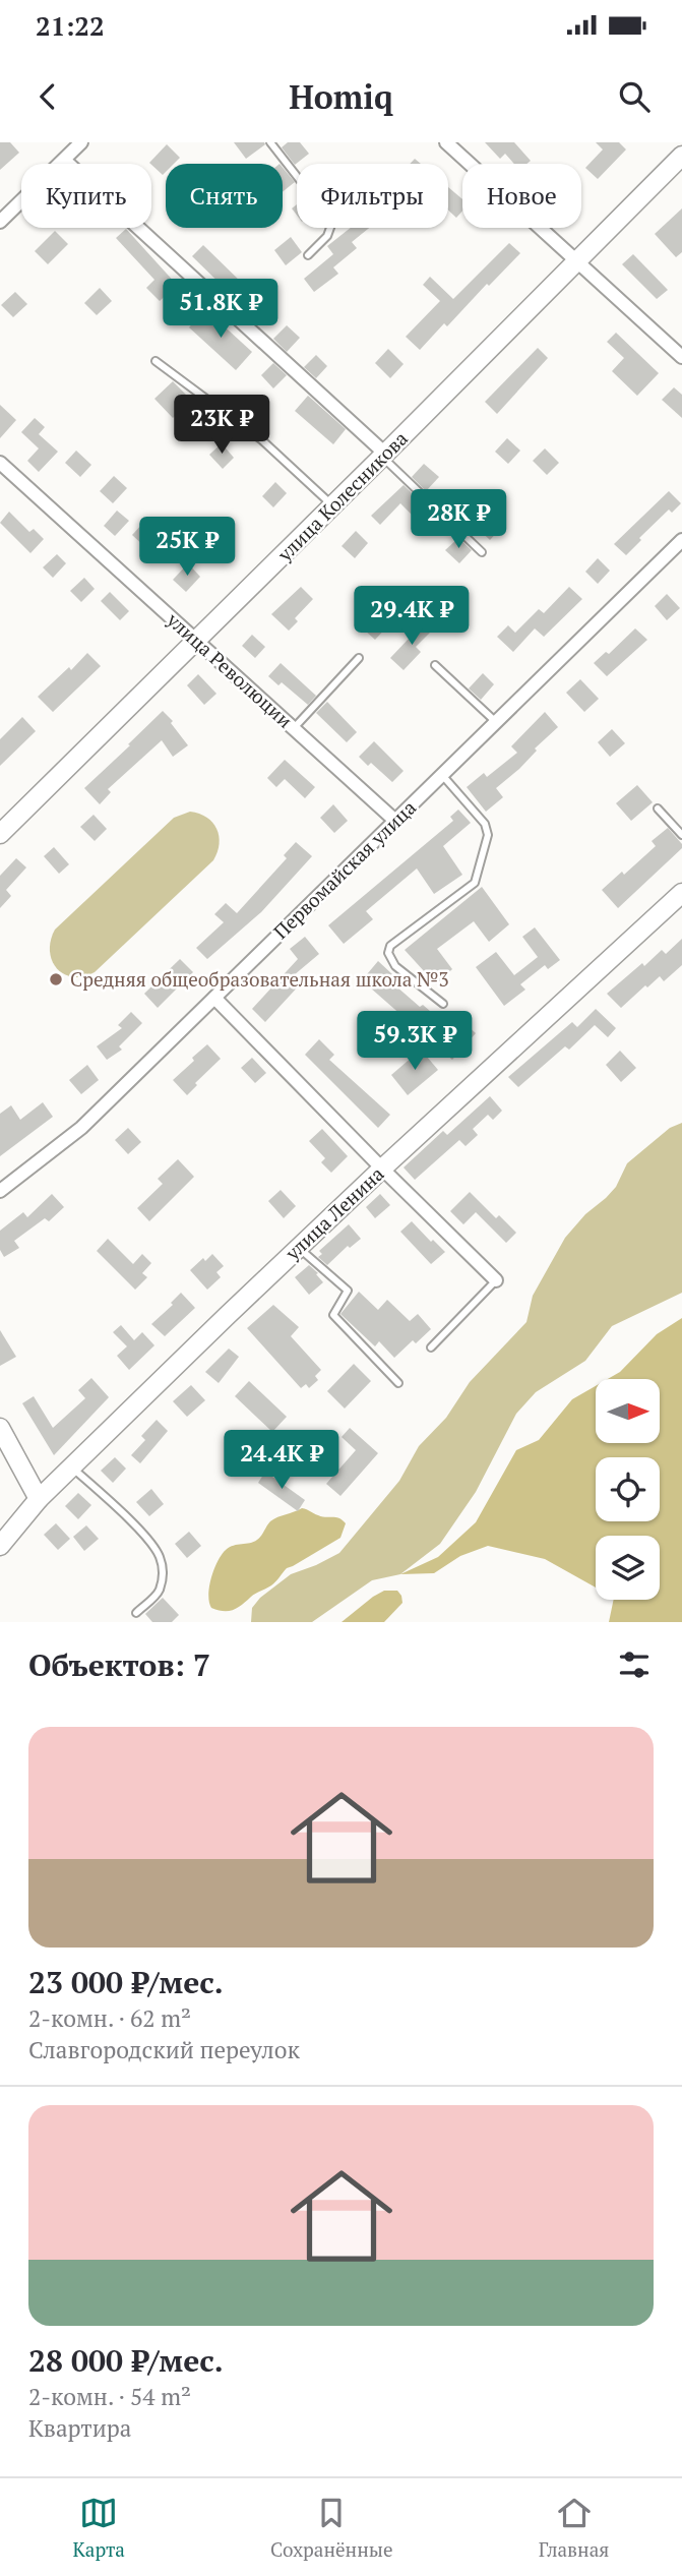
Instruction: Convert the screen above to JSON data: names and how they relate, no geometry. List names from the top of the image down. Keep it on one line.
{"streets":{"street":["улица Колесникова","улица Революции","Первомайская улица","улица Ленина"]},"crossings":[["улица Колесникова","улица Революции"],["улица Революции","Первомайская улица"]],"places":["Средняя общеобразовательная школа №3"],"north":"right","page":{"status":"21:22","header":"Homiq","chip":["Купить","Снять","Фильтры","Новое"],"price":["51.8K ₽","23K ₽","28K ₽","25K ₽","29.4K ₽","59.3K ₽","24.4K ₽"],"heading":"Объектов: 7","list":[{"name":"23 000 ₽/мес.","note":"2-комн. · 62 m² · Славгородский переулок"},{"name":"28 000 ₽/мес.","note":"2-комн. · 54 m² · Квартира"}],"tabs":["Карта","Сохранённые","Главная"]}}
